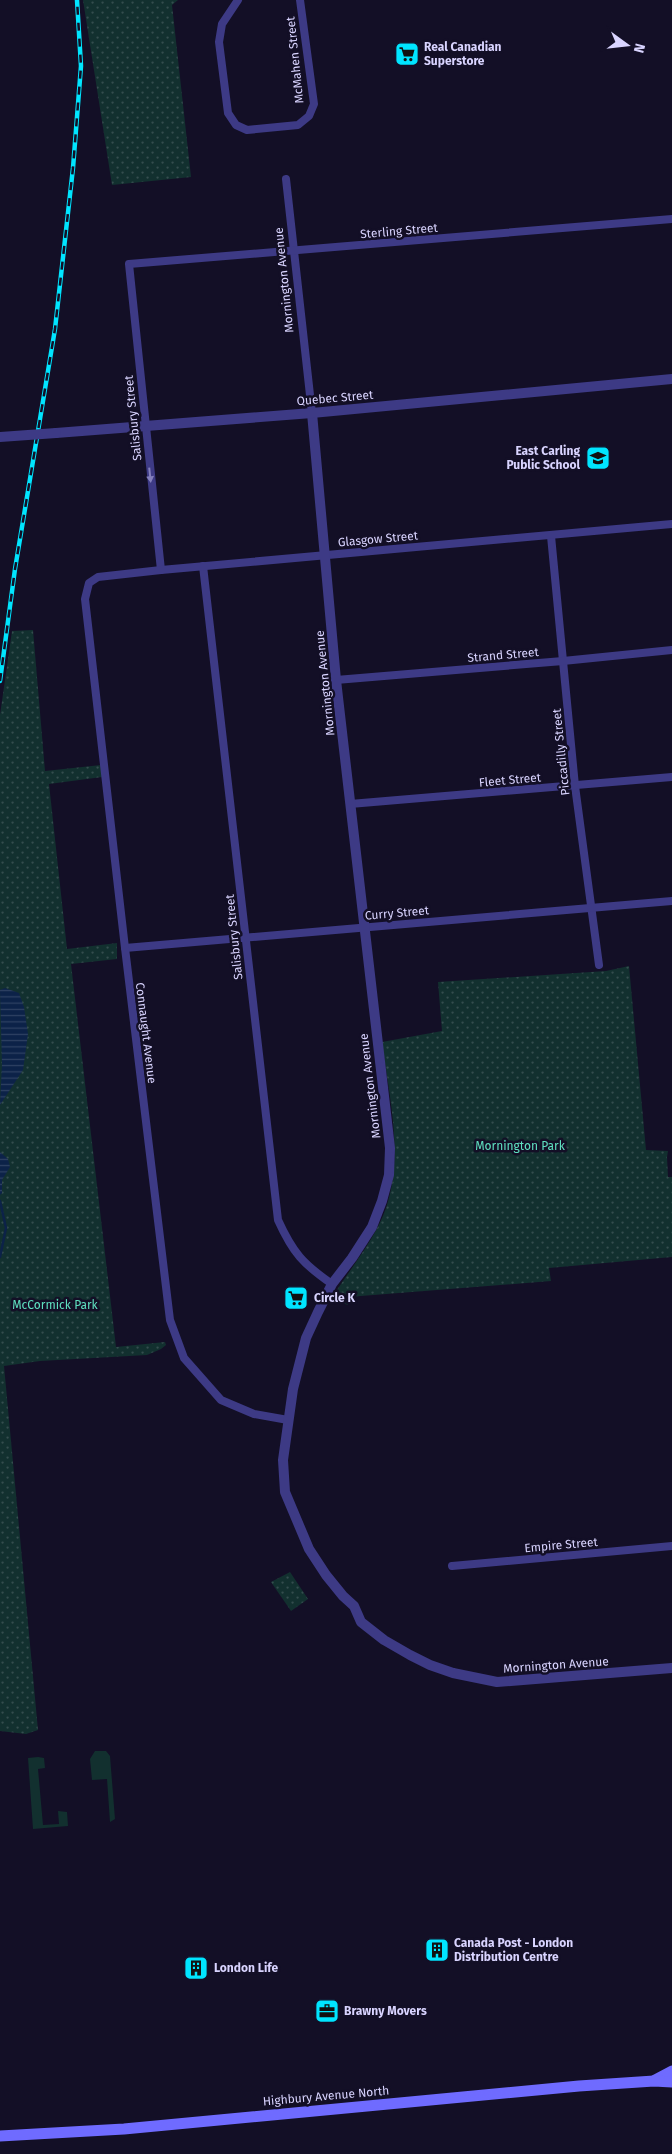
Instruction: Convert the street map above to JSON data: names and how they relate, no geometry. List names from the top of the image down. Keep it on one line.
{"streets":{"main road":["Highbury Avenue North"],"street":["McMahen Street","Sterling Street","Mornington Avenue","Quebec Street","Salisbury Street","Glasgow Street","Strand Street","Piccadilly Street","Fleet Street","Curry Street","Connaught Avenue","Empire Street"]},"crossings":[["Sterling Street","Mornington Avenue"],["Sterling Street","Salisbury Street"],["Mornington Avenue","Quebec Street"],["Mornington Avenue","Salisbury Street"],["Mornington Avenue","Glasgow Street"],["Mornington Avenue","Strand Street"],["Mornington Avenue","Fleet Street"],["Mornington Avenue","Curry Street"],["Mornington Avenue","Connaught Avenue"],["Quebec Street","Salisbury Street"],["Salisbury Street","Glasgow Street"],["Salisbury Street","Curry Street"],["Glasgow Street","Piccadilly Street"],["Glasgow Street","Connaught Avenue"],["Strand Street","Piccadilly Street"],["Piccadilly Street","Fleet Street"],["Piccadilly Street","Curry Street"],["Curry Street","Connaught Avenue"]],"parks":["Mornington Park","McCormick Park"],"places":{"supermarket":["Real Canadian Superstore","Circle K"],"school or university":["East Carling Public School"],"building":["Canada Post - London Distribution Centre","London Life"],"office":["Brawny Movers"]},"north":"right"}
